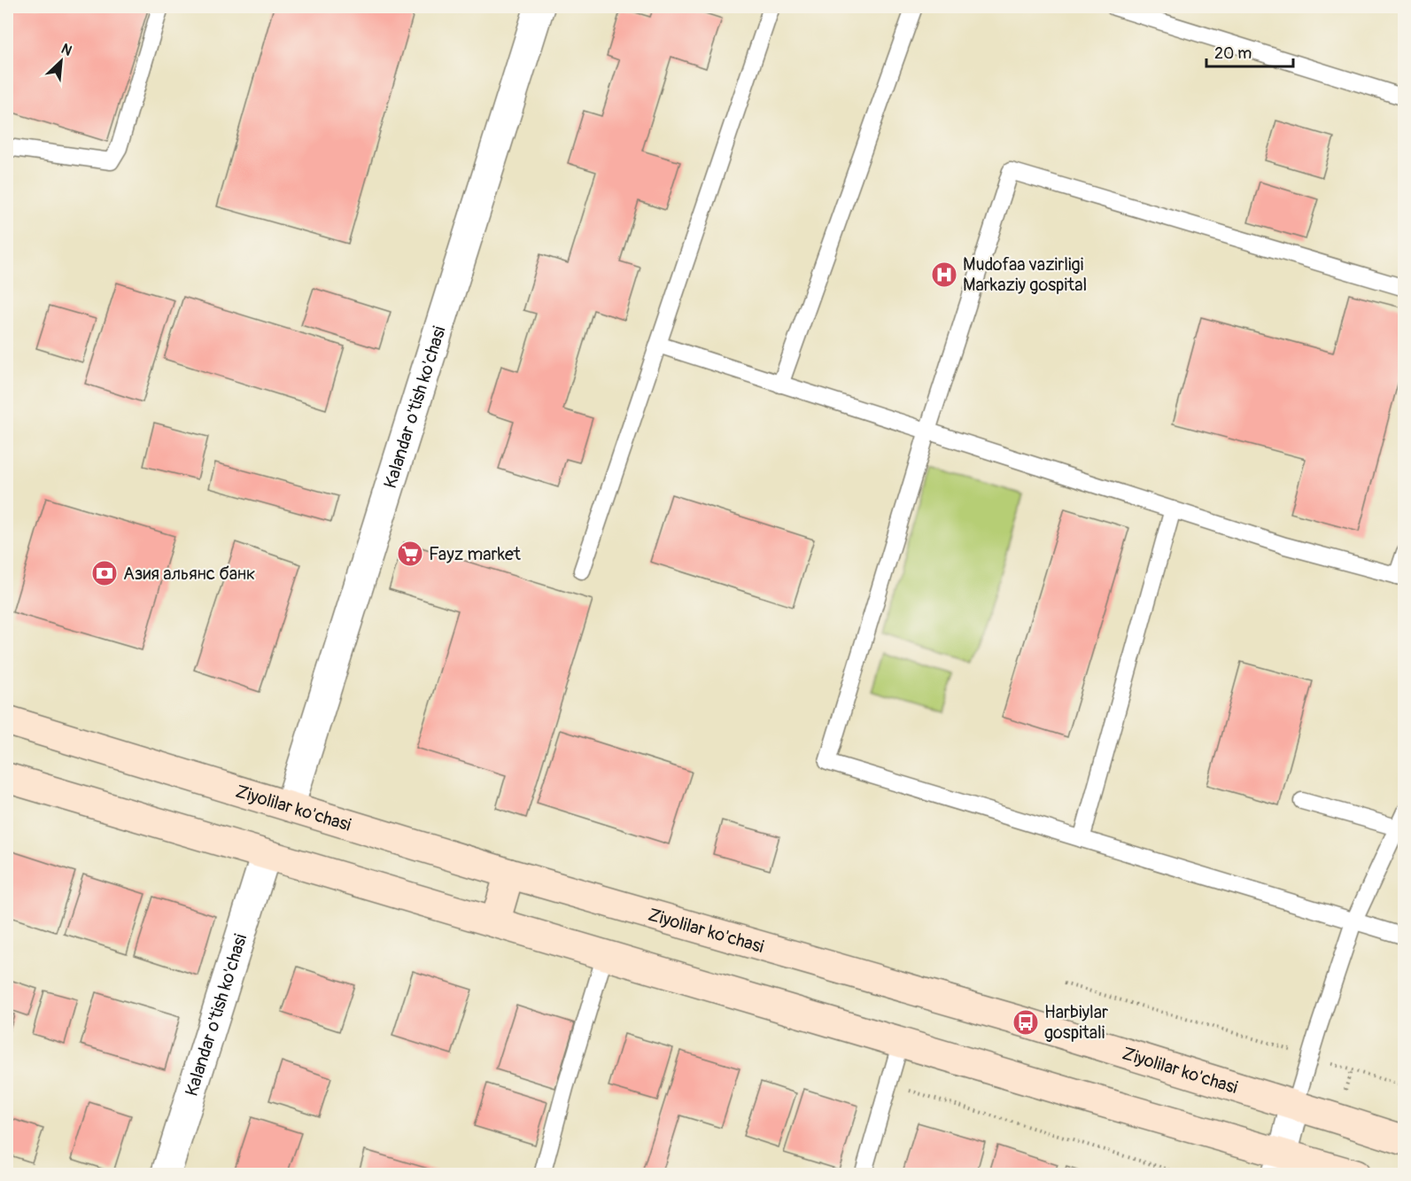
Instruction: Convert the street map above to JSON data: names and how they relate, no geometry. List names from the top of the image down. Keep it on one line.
{"streets":{"main road":["Ziyolilar ko'chasi"],"street":["Kalandar o'tish ko'chasi"]},"crossings":[["Kalandar o'tish ko'chasi","Ziyolilar ko'chasi"]],"places":{"hospital":["Mudofaa vazirligi Markaziy gospital"],"supermarket":["Fayz market"],"bank":["Азия альянс банк"],"bus stop":["Harbiylar gospitali"]},"scale_bar":"20 m","north":"top right"}
